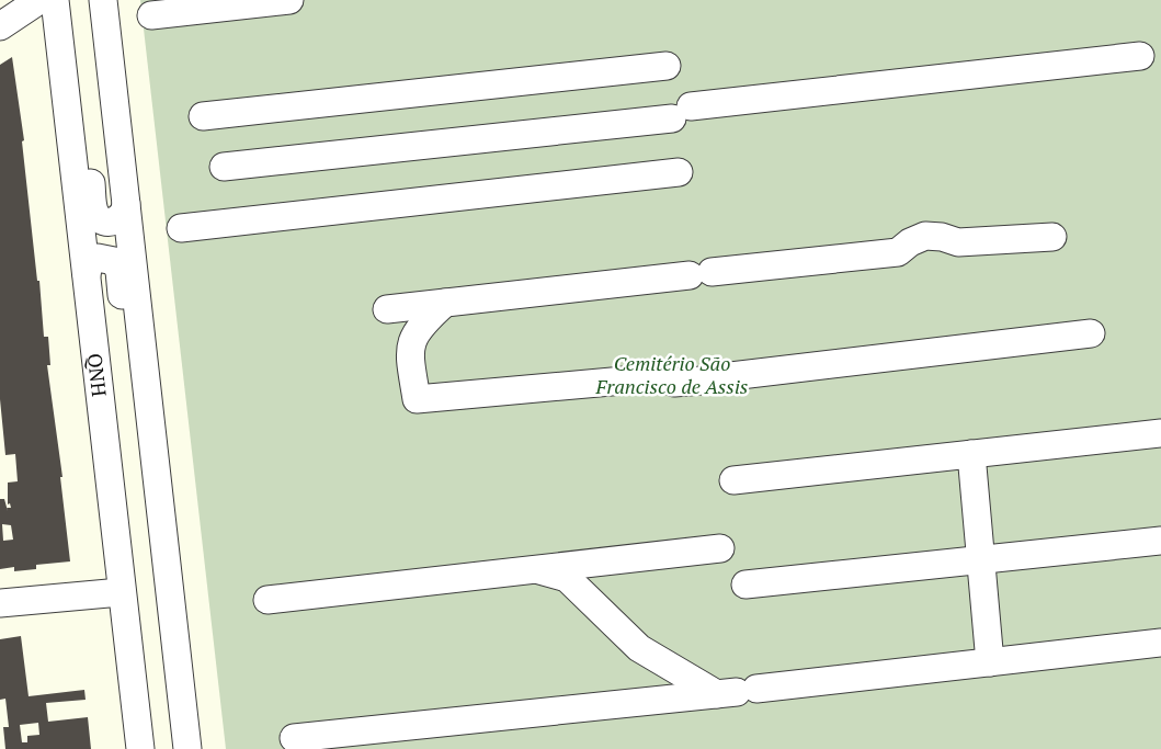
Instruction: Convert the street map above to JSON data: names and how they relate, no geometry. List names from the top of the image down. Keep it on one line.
{"streets":{"street":["QNH"]},"parks":["Cemitério São Francisco de Assis"]}
